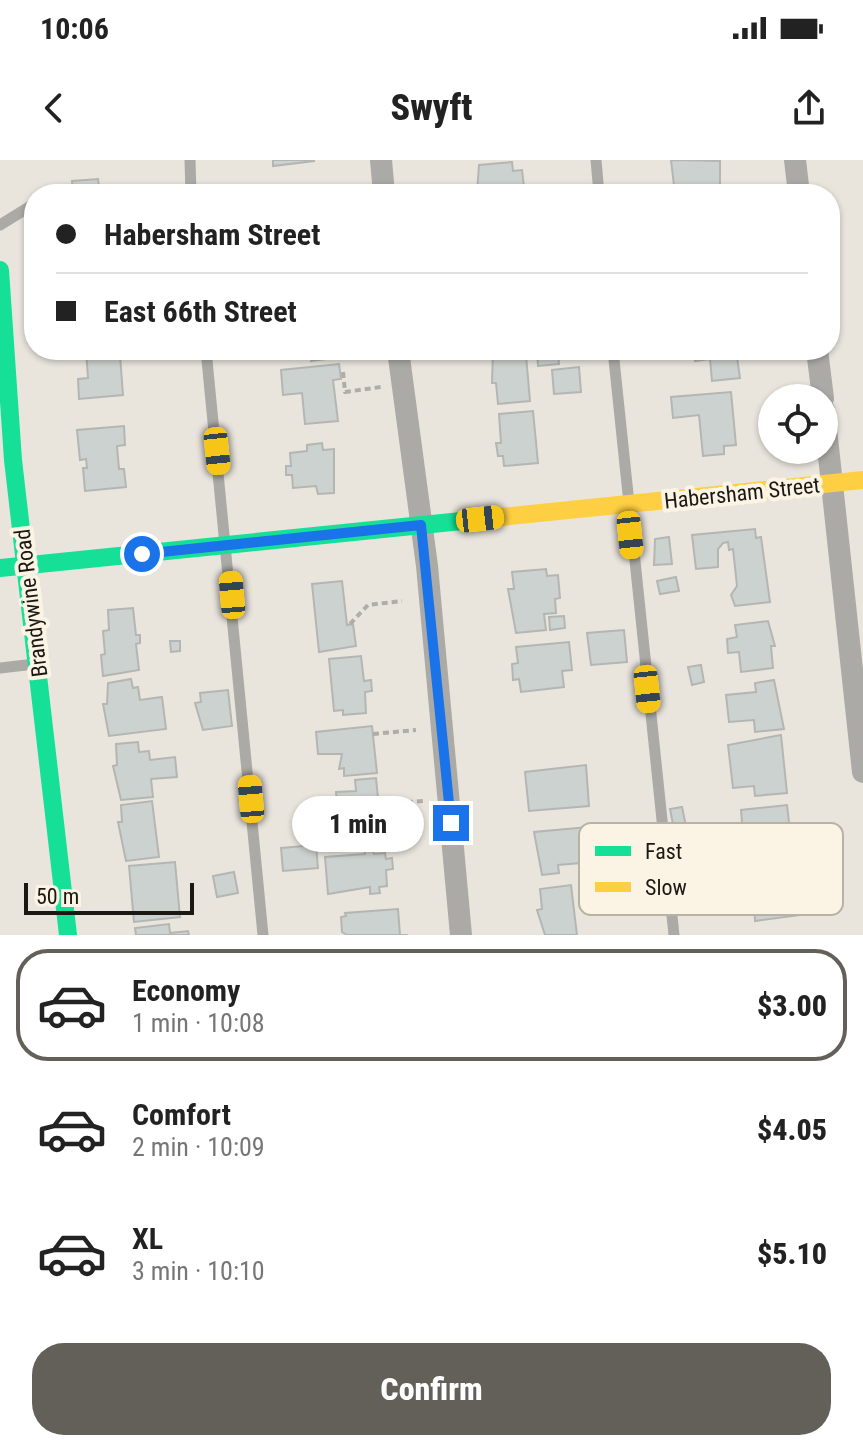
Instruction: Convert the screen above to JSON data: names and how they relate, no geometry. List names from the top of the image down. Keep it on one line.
{"streets":{"street":["Habersham Street","Brandywine Road"]},"crossings":[["Habersham Street","Brandywine Road"]],"legend":["Fast","Slow"],"scale_bar":"50 m","page":{"status":"10:06","header":"Swyft","banner":["Habersham Street","East 66th Street"],"bubble":"1 min","scale":"50 m","list":[{"name":"Economy","note":"1 min · 10:08","value":"$3.00"},{"name":"Comfort","note":"2 min · 10:09","value":"$4.05"},{"name":"XL","note":"3 min · 10:10","value":"$5.10"}],"buttons":"Confirm"}}
